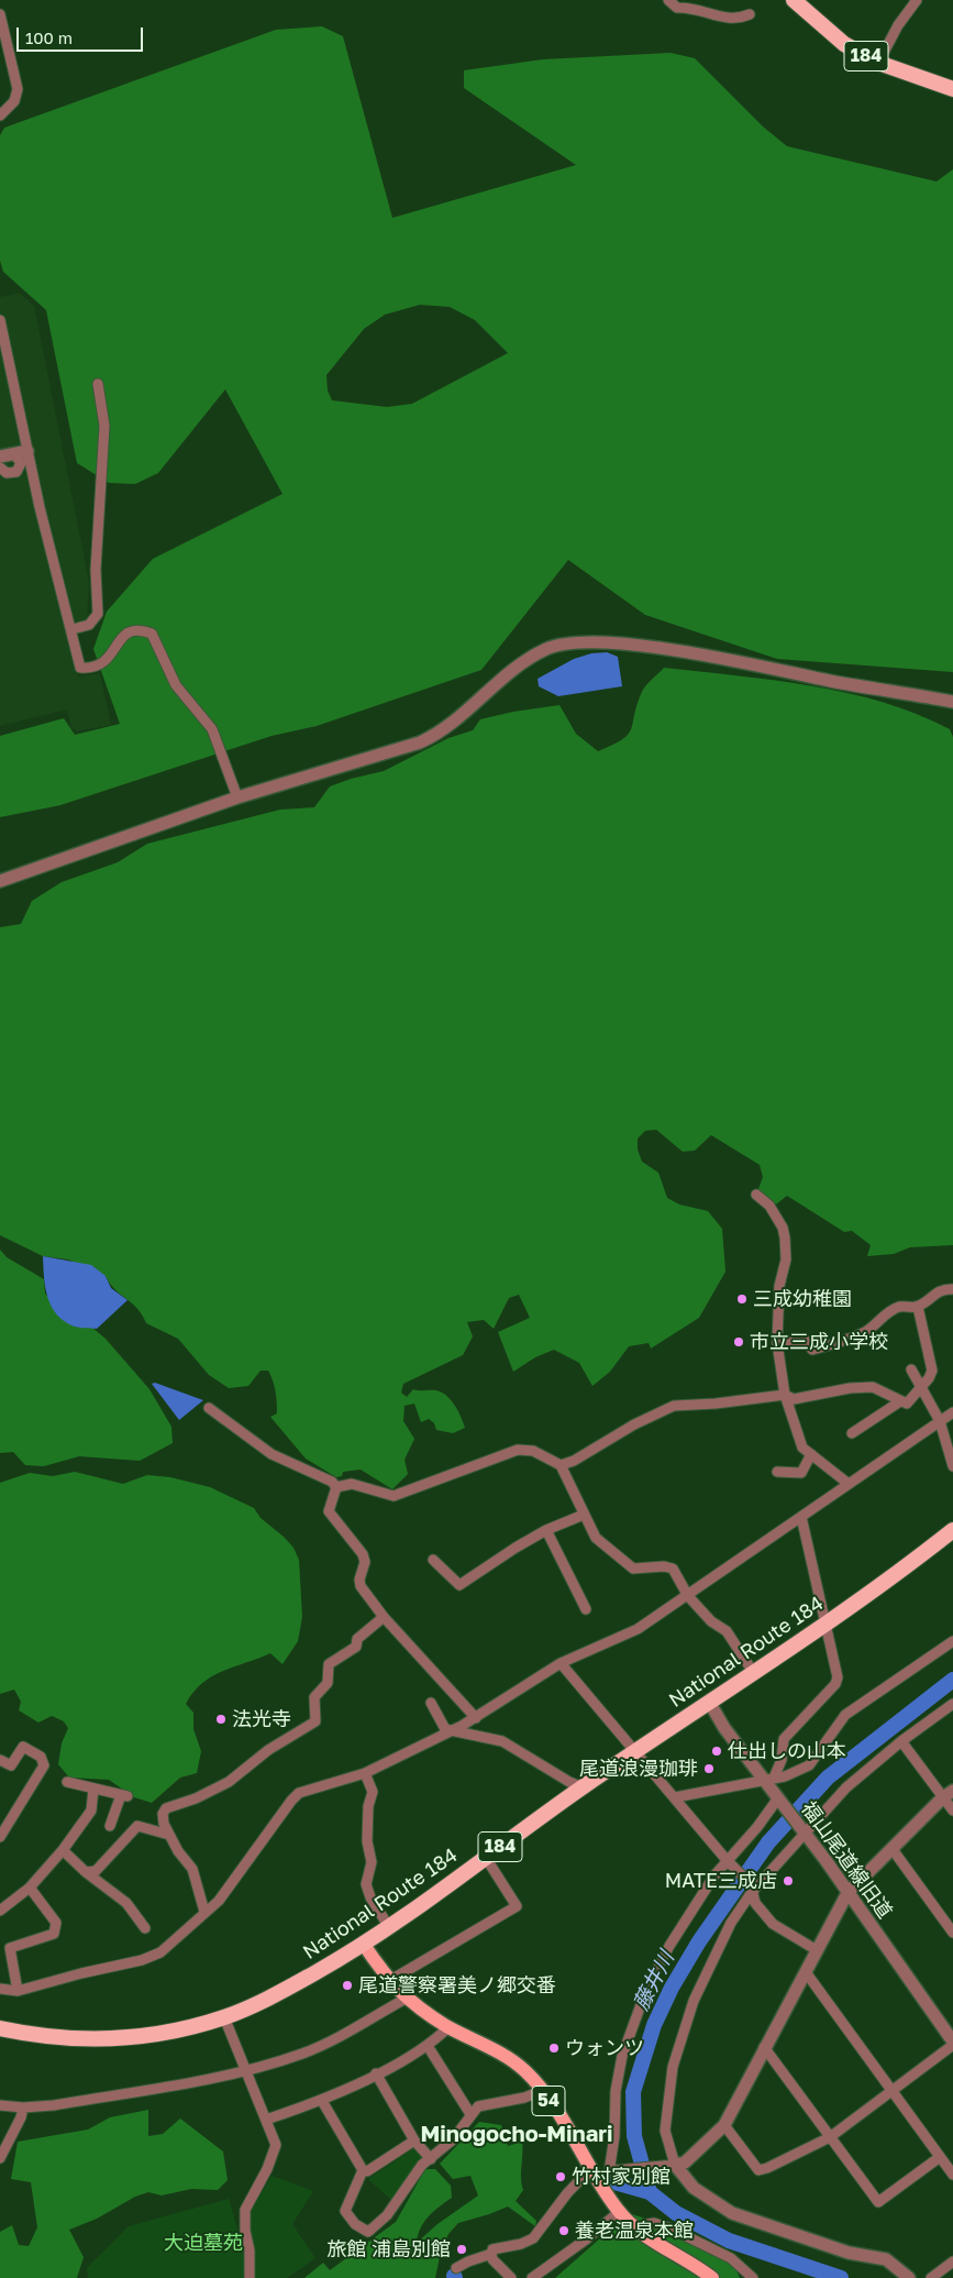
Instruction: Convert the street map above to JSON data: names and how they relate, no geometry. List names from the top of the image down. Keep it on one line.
{"streets":{"highway":["184","National Route 184"],"main road":["54"],"street":["福山尾道線旧道"]},"crossings":[["National Route 184","福山尾道線旧道"],["National Route 184","54"]],"districts":["Minogocho-Minari"],"water":["藤井川"],"parks":["大迫墓苑"],"places":["三成幼稚園","市立三成小学校","法光寺","仕出しの山本","尾道浪漫珈琲","MATE三成店","尾道警察署美ノ郷交番","ウォンツ","竹村家別館","養老温泉本館","旅館 浦島別館"],"scale_bar":"100 m"}
